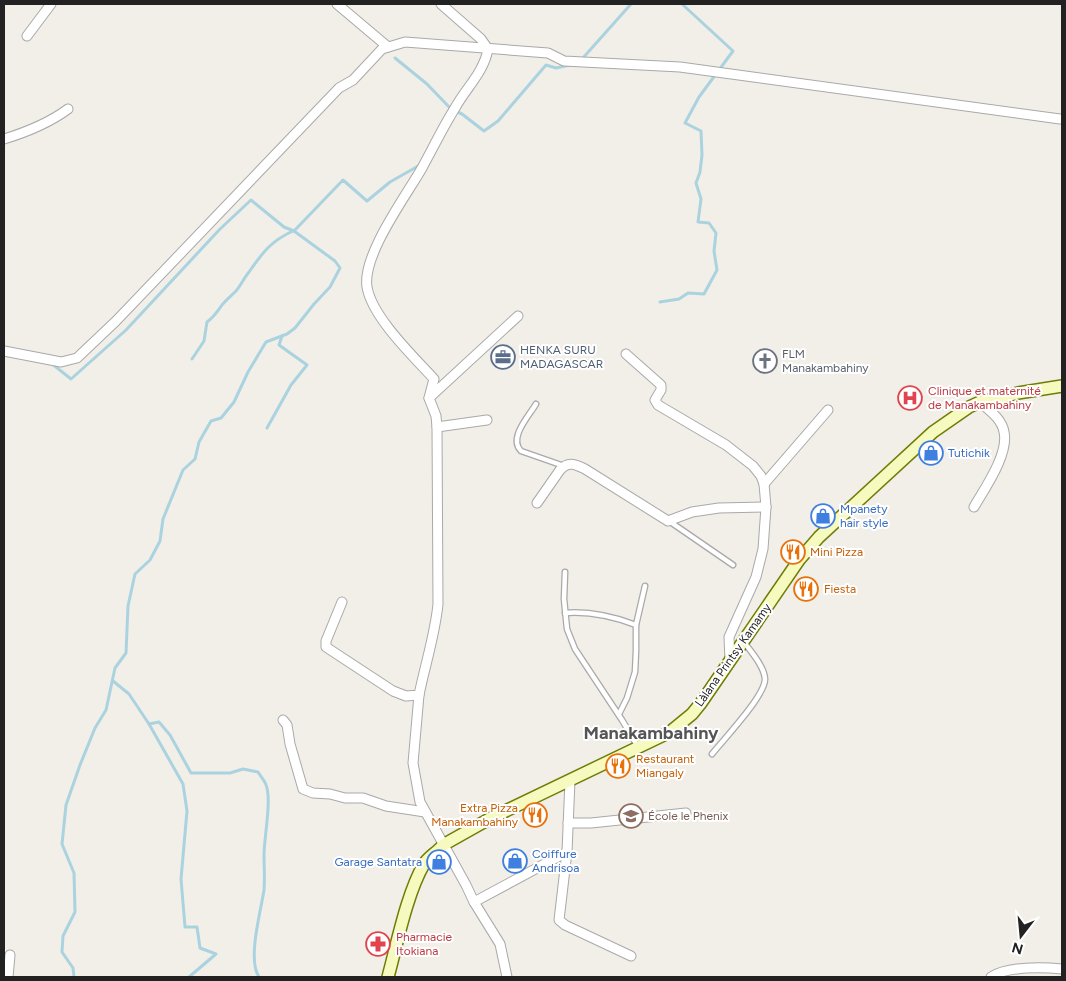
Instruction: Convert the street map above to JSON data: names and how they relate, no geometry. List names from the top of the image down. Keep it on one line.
{"streets":{"street":["Làlana Printsy Kamamy"]},"districts":["Manakambahiny"],"places":{"office":["HENKA SURU MADAGASCAR"],"church":["FLM Manakambahiny"],"hospital":["Clinique et maternité de Manakambahiny"],"shop":["Tutichik","Mpanety hair style","Coiffure Andrisoa","Garage Santatra"],"restaurant":["Mini Pizza","Fiesta","Restaurant Miangaly","Extra Pizza Manakambahiny"],"school or university":["École le Phenix"],"pharmacy":["Pharmacie Itokiana"]},"north":"bottom"}
